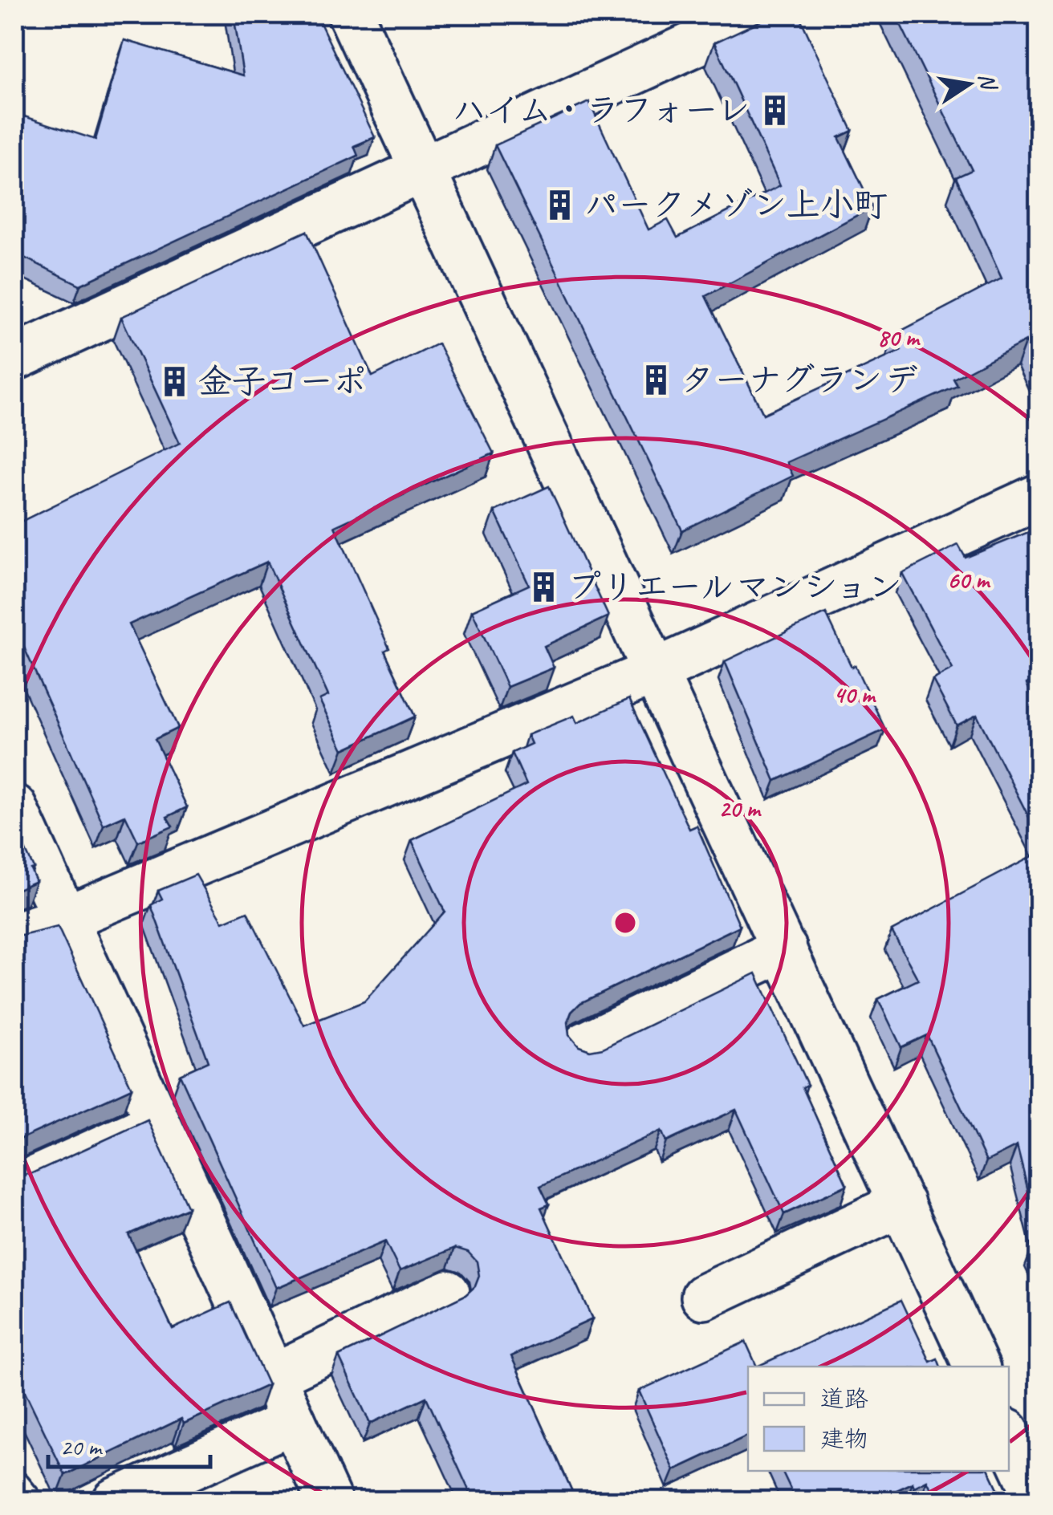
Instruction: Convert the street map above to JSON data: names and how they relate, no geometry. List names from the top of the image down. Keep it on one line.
{"places":{"building":["ハイム・ラフォーレ","パークメゾン上小町","ターナグランデ","金子コーポ","プリエールマンション"]},"legend":["道路","建物"],"scale_bar":"20 m","north":"right","rings":["80 m","60 m","40 m","20 m"]}
